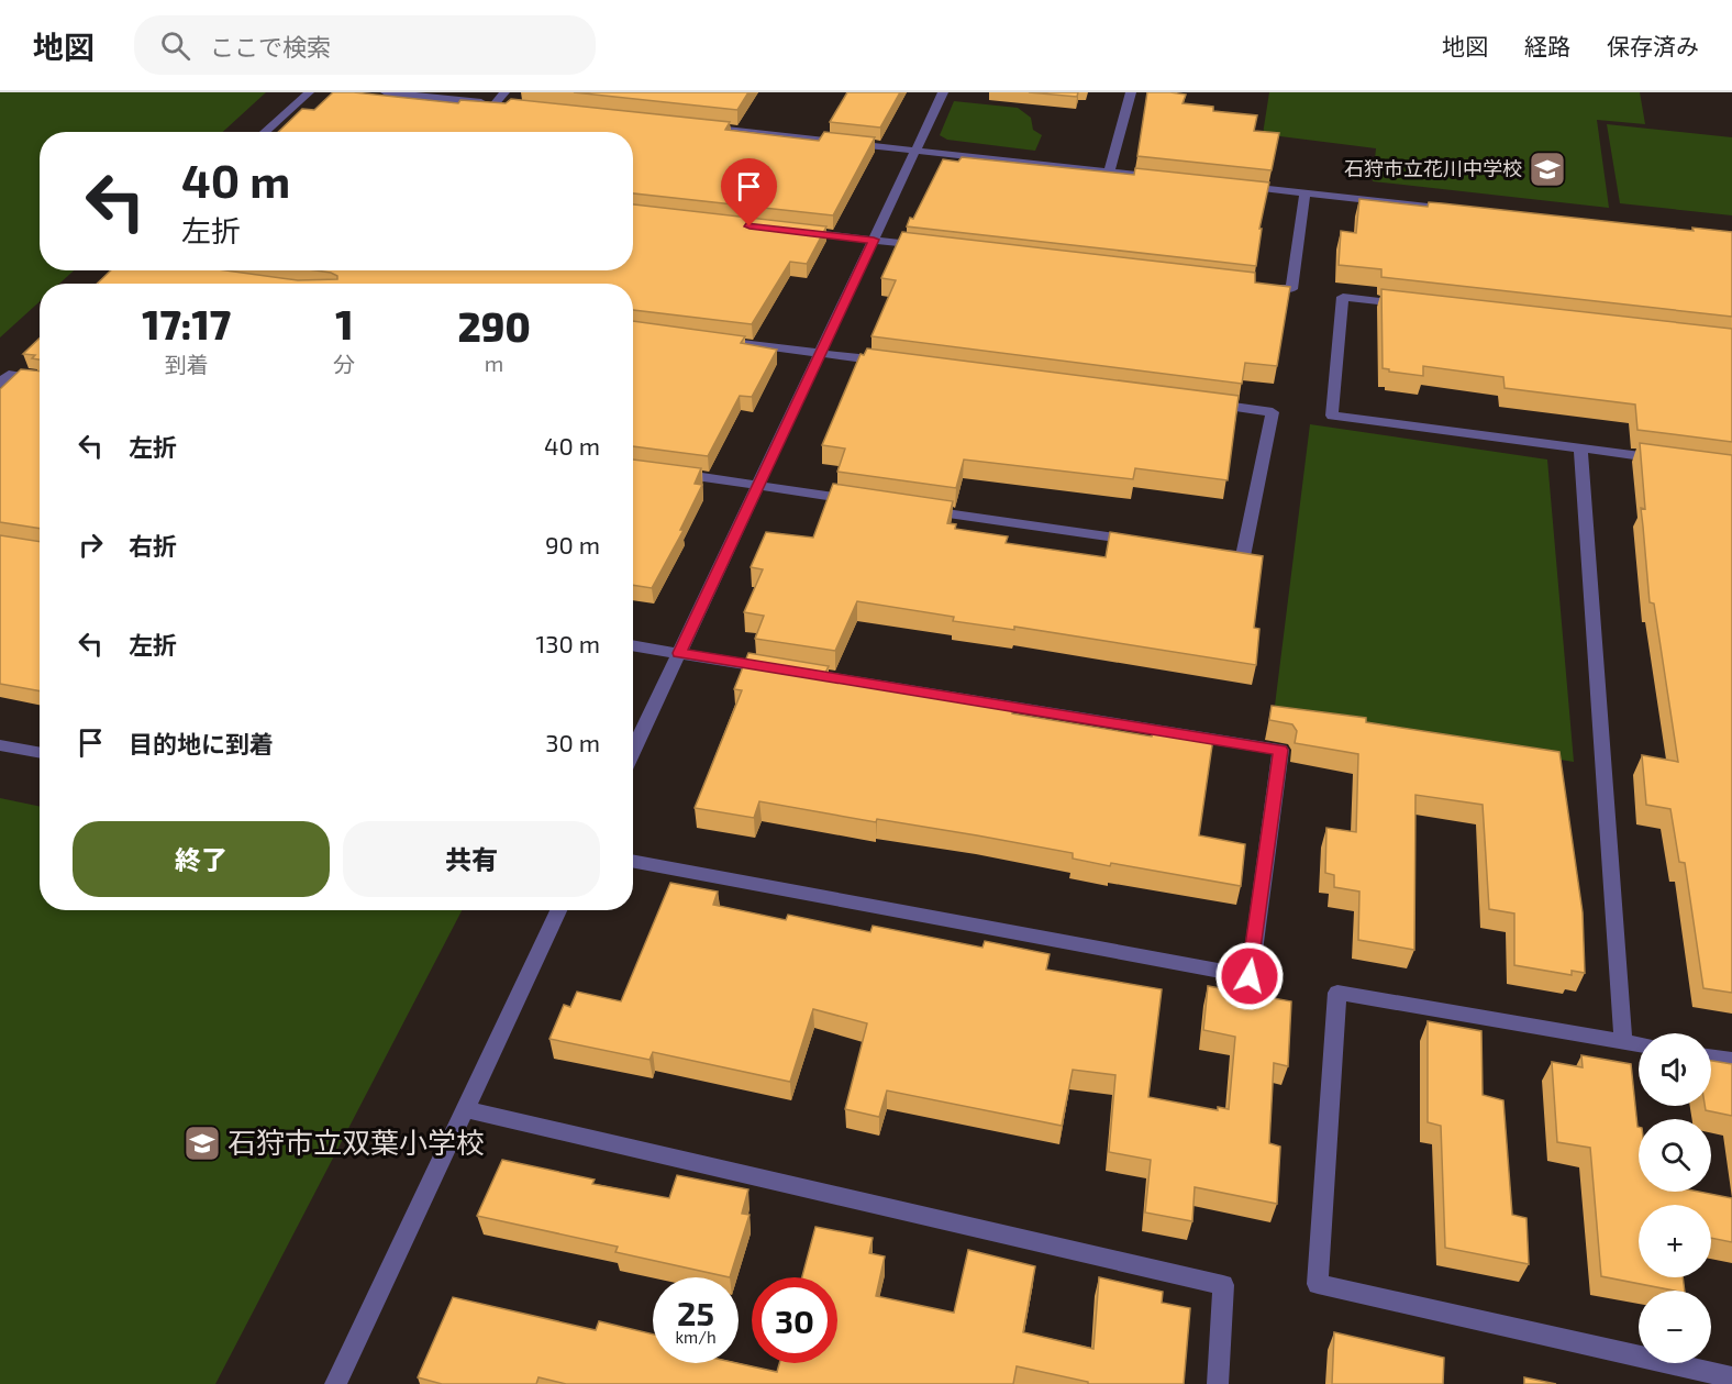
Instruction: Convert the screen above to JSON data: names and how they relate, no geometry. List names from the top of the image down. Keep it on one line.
{"places":{"school or university":["石狩市立花川中学校","石狩市立双葉小学校"]},"page":{"header":"地図","search":"ここで検索","nav":["地図","経路","保存済み"],"turn":["40 m","左折"],"eta":["17:17","到着","1","分","290","m"],"list":[{"name":"左折","value":"40 m"},{"name":"右折","value":"90 m"},{"name":"左折","value":"130 m"},{"name":"目的地に到着","value":"30 m"}],"buttons":["終了","共有"],"map_buttons":["+","−"],"speed":"25 km/h","limit":"30"}}
